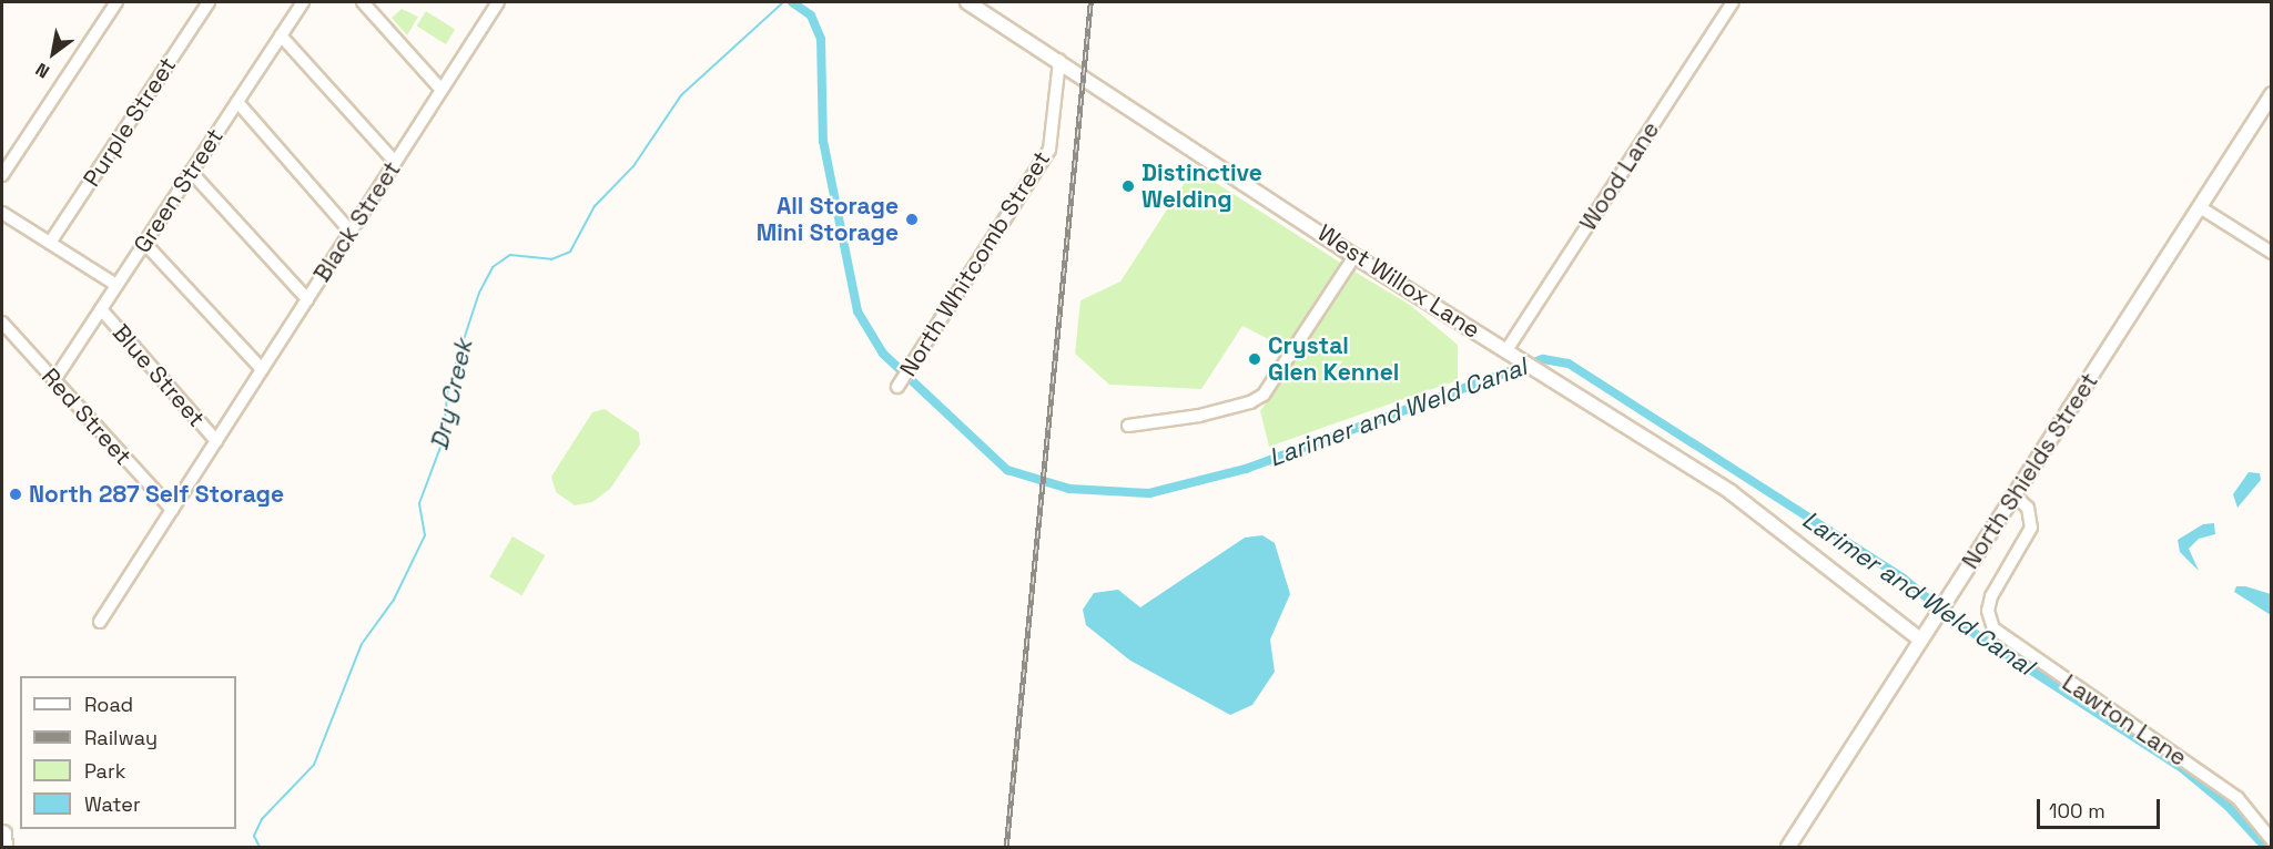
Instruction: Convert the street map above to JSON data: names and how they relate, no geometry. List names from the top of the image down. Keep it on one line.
{"streets":{"main road":["West Willox Lane","North Shields Street"],"street":["Purple Street","Wood Lane","Green Street","Black Street","North Whitcomb Street","Blue Street","Red Street","Lawton Lane"]},"crossings":[["Wood Lane","West Willox Lane"],["Green Street","Blue Street"],["Green Street","Red Street"],["Black Street","Blue Street"],["Black Street","Red Street"],["North Whitcomb Street","West Willox Lane"],["West Willox Lane","North Shields Street"],["North Shields Street","Lawton Lane"]],"water":["Dry Creek","Larimer and Weld Canal"],"places":["Distinctive Welding","All Storage Mini Storage","Crystal Glen Kennel","North 287 Self Storage"],"legend":["Road","Railway","Park","Water"],"scale_bar":"100 m","north":"bottom left"}
